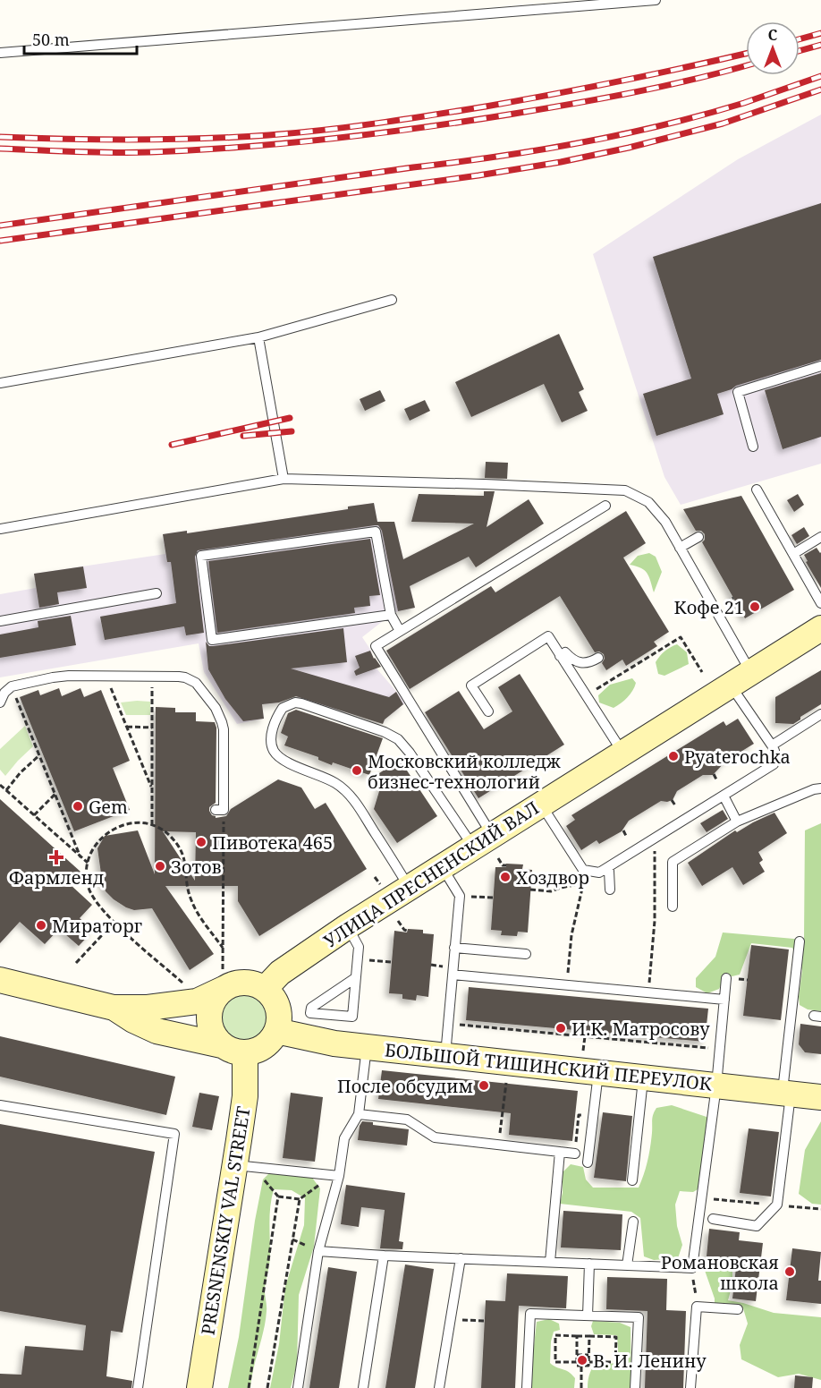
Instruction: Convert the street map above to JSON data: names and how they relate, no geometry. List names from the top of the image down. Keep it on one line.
{"streets":{"main road":["УЛИЦА ПРЕСНЕНСКИЙ ВАЛ","БОЛЬШОЙ ТИШИНСКИЙ ПЕРЕУЛОК","PRESNENSKIY VAL STREET"]},"crossings":[["УЛИЦА ПРЕСНЕНСКИЙ ВАЛ","БОЛЬШОЙ ТИШИНСКИЙ ПЕРЕУЛОК"],["УЛИЦА ПРЕСНЕНСКИЙ ВАЛ","PRESNENSKIY VAL STREET"],["БОЛЬШОЙ ТИШИНСКИЙ ПЕРЕУЛОК","PRESNENSKIY VAL STREET"]],"places":{"other":["Кофе 21","Pyaterochka","Московский колледж бизнес-технологий","Gem","Пивотека 465","Зотов","Хоздвор","Мираторг","И.К. Матросову","После обсудим","Романовская школа","В. И. Ленину"],"health":["Фармленд"]},"scale_bar":"50 m","north":"top"}
